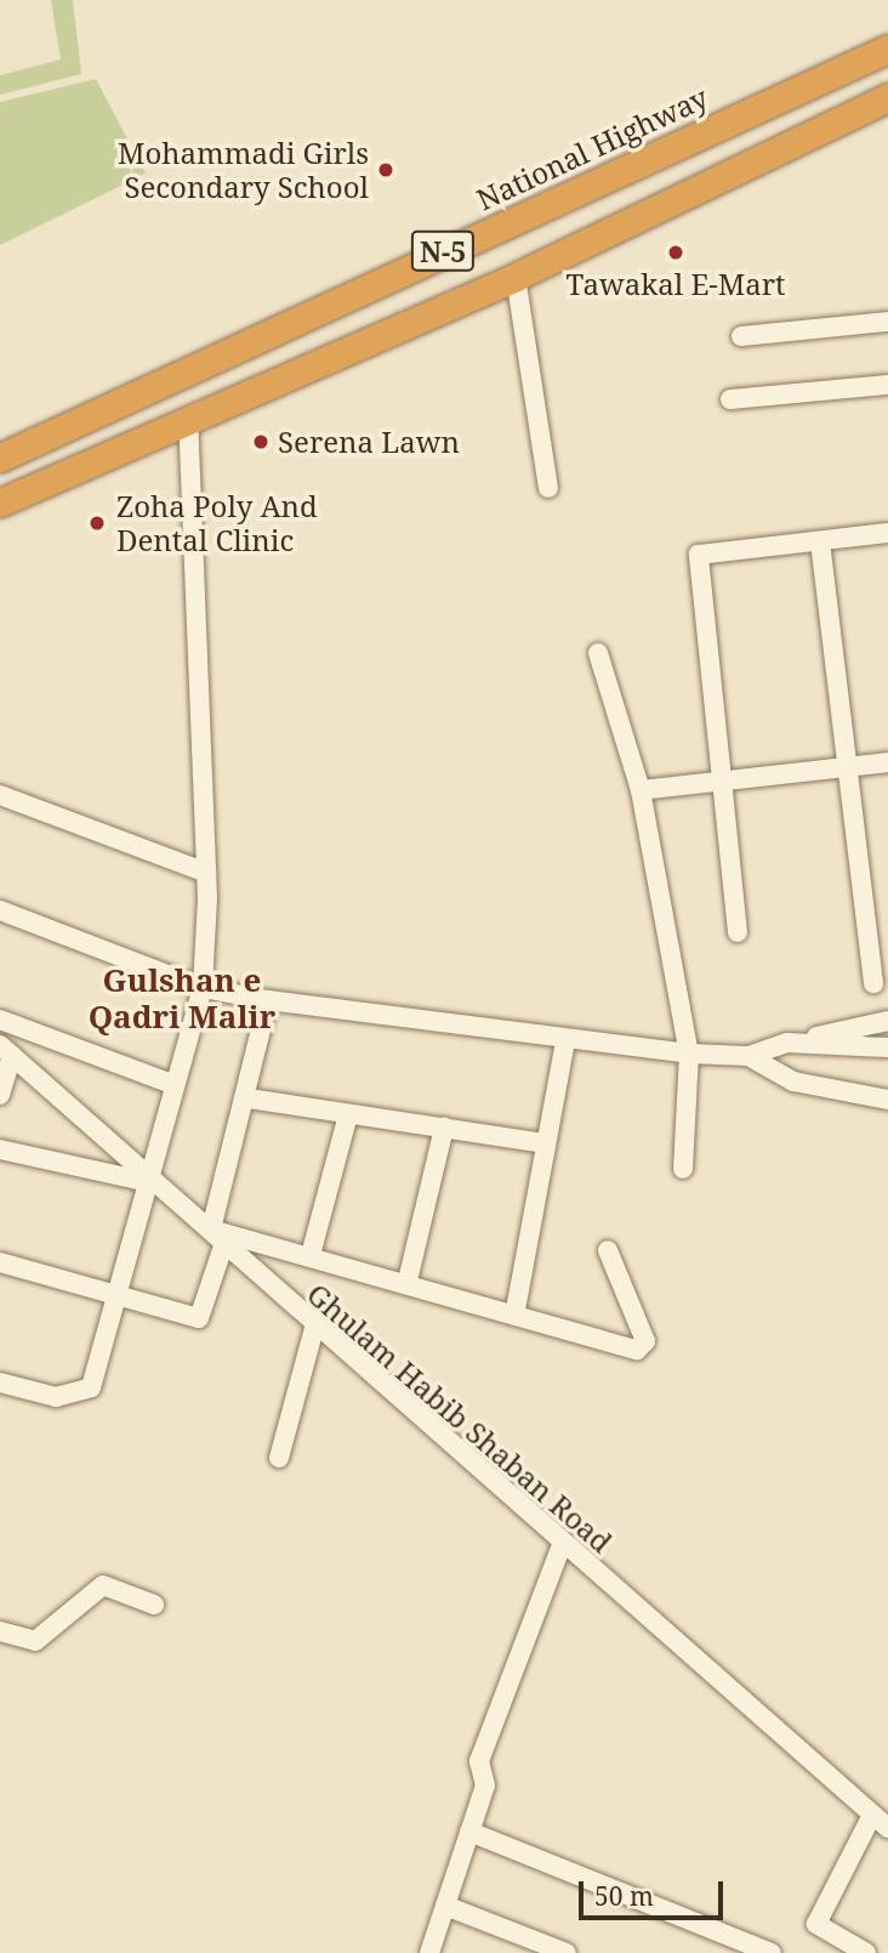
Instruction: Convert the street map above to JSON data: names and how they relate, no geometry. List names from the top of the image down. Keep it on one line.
{"streets":{"highway":["National Highway","N-5"],"street":["Ghulam Habib Shaban Road"]},"districts":["Gulshan e Qadri Malir"],"places":["Mohammadi Girls Secondary School","Tawakal E-Mart","Serena Lawn","Zoha Poly And Dental Clinic"],"scale_bar":"50 m"}
